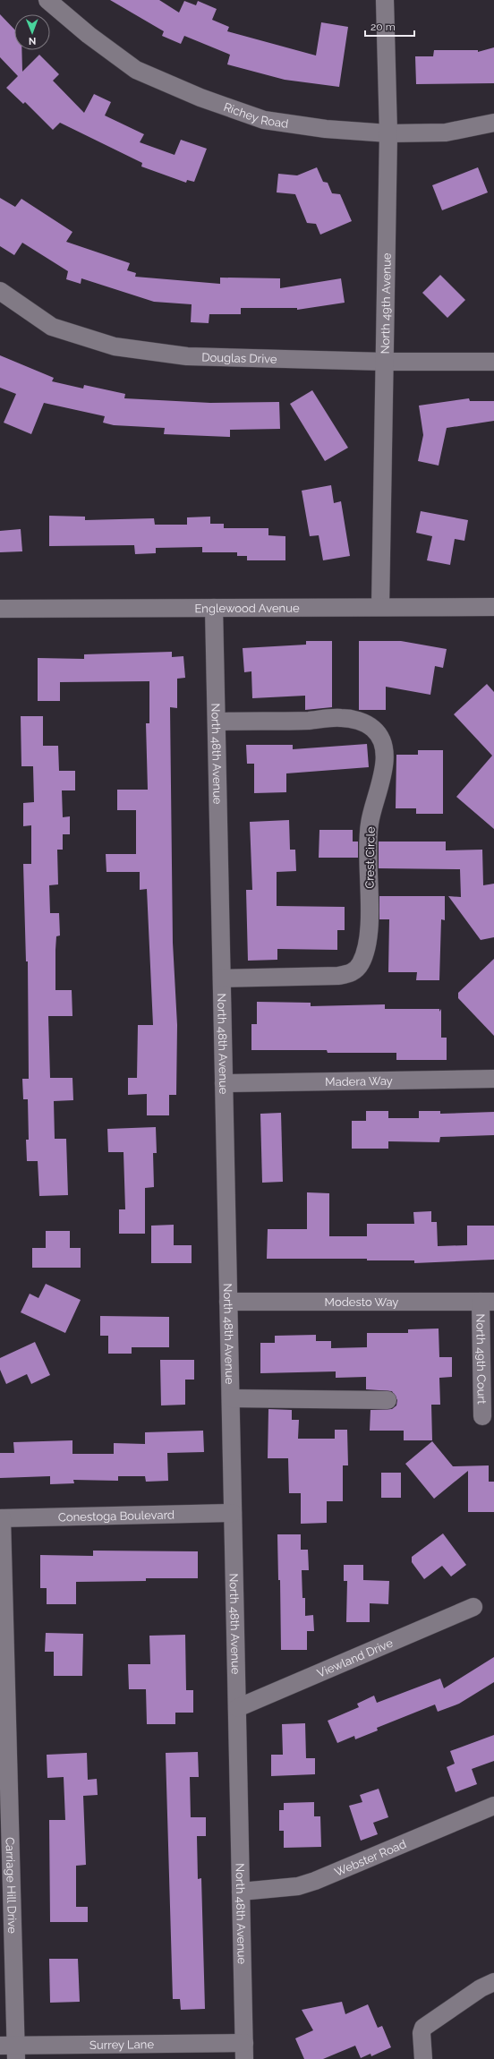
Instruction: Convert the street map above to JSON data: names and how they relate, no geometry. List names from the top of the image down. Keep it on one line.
{"streets":{"street":["Richey Road","North 49th Avenue","Douglas Drive","Englewood Avenue","North 48th Avenue","Crest Circle","Madera Way","Modesto Way","North 49th Court","Conestoga Boulevard","Viewland Drive","Webster Road","Carriage Hill Drive","Surrey Lane"]},"crossings":[["Richey Road","North 49th Avenue"],["North 49th Avenue","Douglas Drive"],["North 49th Avenue","Englewood Avenue"],["Englewood Avenue","North 48th Avenue"],["North 48th Avenue","Crest Circle"],["North 48th Avenue","Madera Way"],["North 48th Avenue","Modesto Way"],["North 48th Avenue","Conestoga Boulevard"],["North 48th Avenue","Viewland Drive"],["North 48th Avenue","Webster Road"],["North 48th Avenue","Surrey Lane"],["Modesto Way","North 49th Court"],["Conestoga Boulevard","Carriage Hill Drive"],["Carriage Hill Drive","Surrey Lane"]],"scale_bar":"20 m","north":"bottom"}
